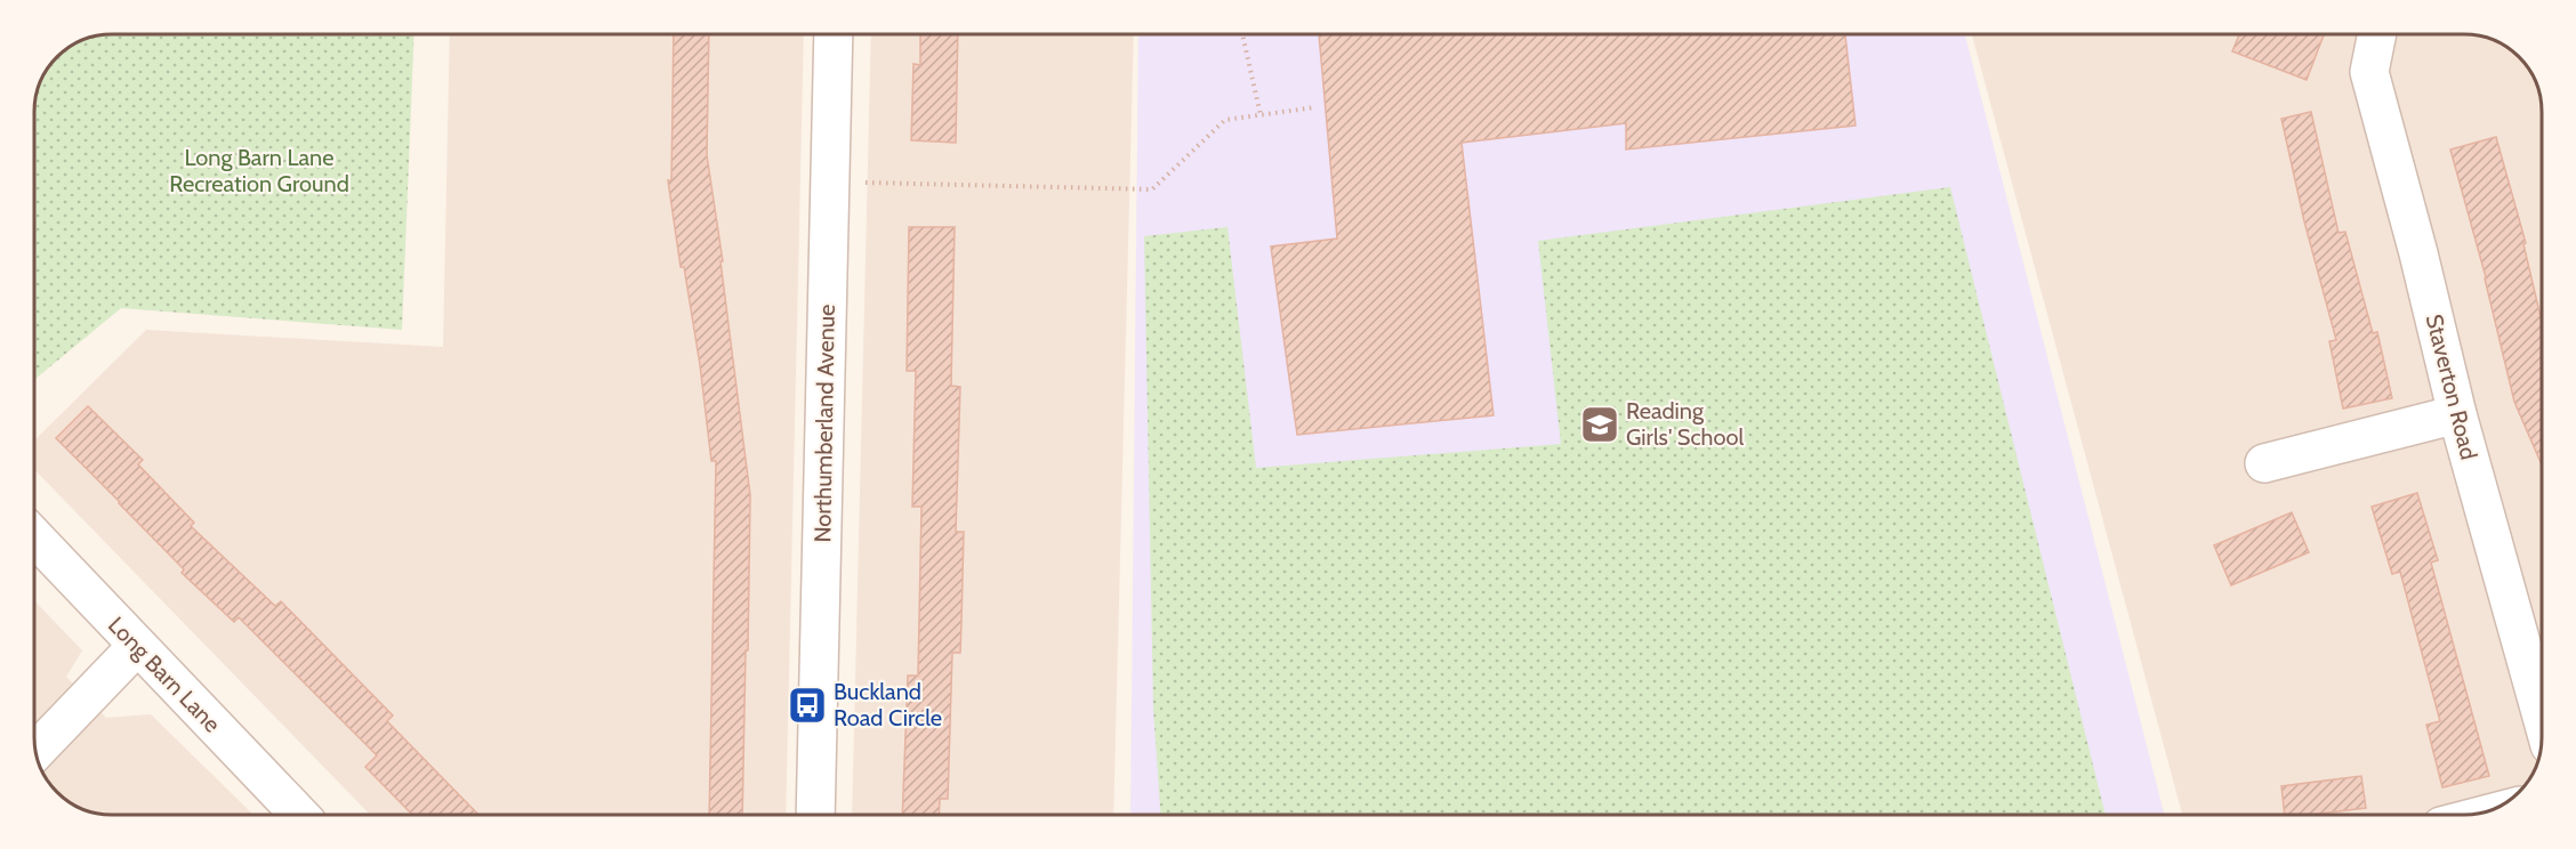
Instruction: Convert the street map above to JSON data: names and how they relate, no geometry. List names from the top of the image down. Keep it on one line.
{"streets":{"street":["Staverton Road","Northumberland Avenue","Long Barn Lane"]},"parks":["Long Barn Lane Recreation Ground"],"places":{"school or university":["Reading Girls' School"],"bus stop":["Buckland Road Circle"]}}
